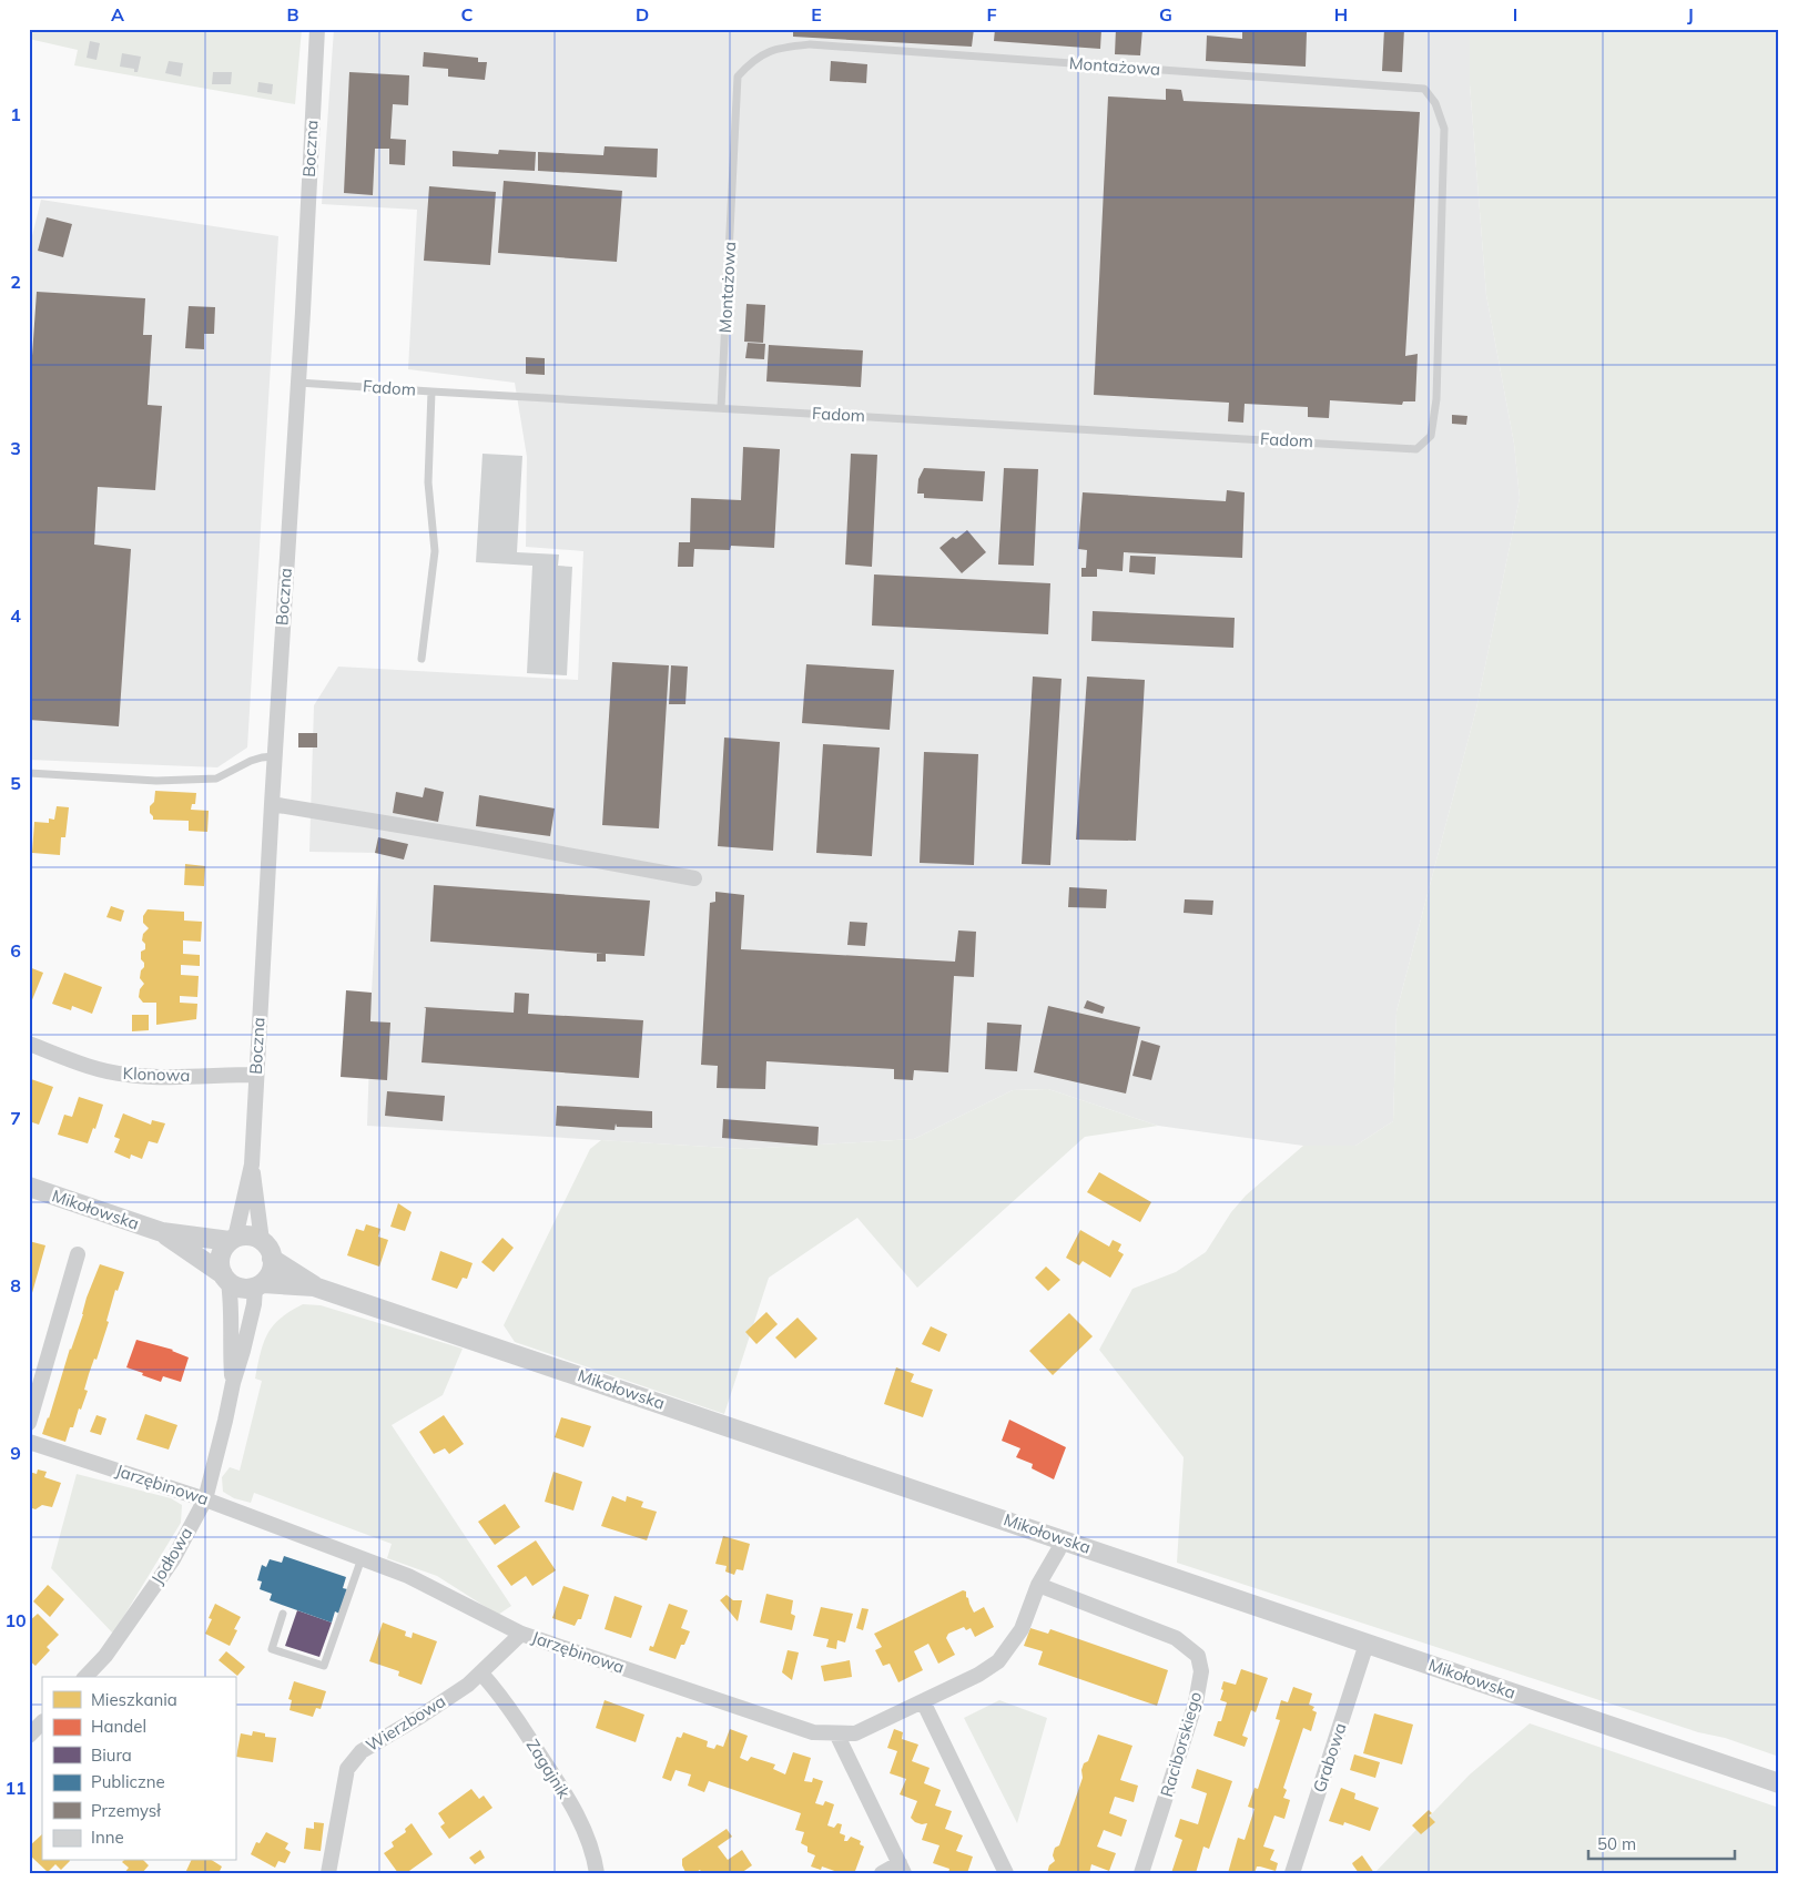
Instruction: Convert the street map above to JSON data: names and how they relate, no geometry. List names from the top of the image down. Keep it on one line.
{"streets":{"street":["Boczna","Klonowa","Mikołowska","Jarzębinowa","Jodłowa","Wierzbowa","Raciborskiego","Grabowa","Zagajnik"],"lane":["Montażowa","Fadom"]},"crossings":[["Montażowa","Fadom"],["Boczna","Fadom"],["Boczna","Klonowa"],["Boczna","Mikołowska"],["Boczna","Jodłowa"],["Mikołowska","Jarzębinowa"],["Mikołowska","Jodłowa"],["Mikołowska","Grabowa"],["Jarzębinowa","Jodłowa"],["Jarzębinowa","Wierzbowa"],["Jarzębinowa","Raciborskiego"],["Wierzbowa","Zagajnik"]],"legend":["Mieszkania","Handel","Biura","Publiczne","Przemysł","Inne"],"scale_bar":"50 m","grid":{"columns":["A","B","C","D","E","F","G","H","I","J"],"rows":["1","2","3","4","5","6","7","8","9","10","11"]}}
